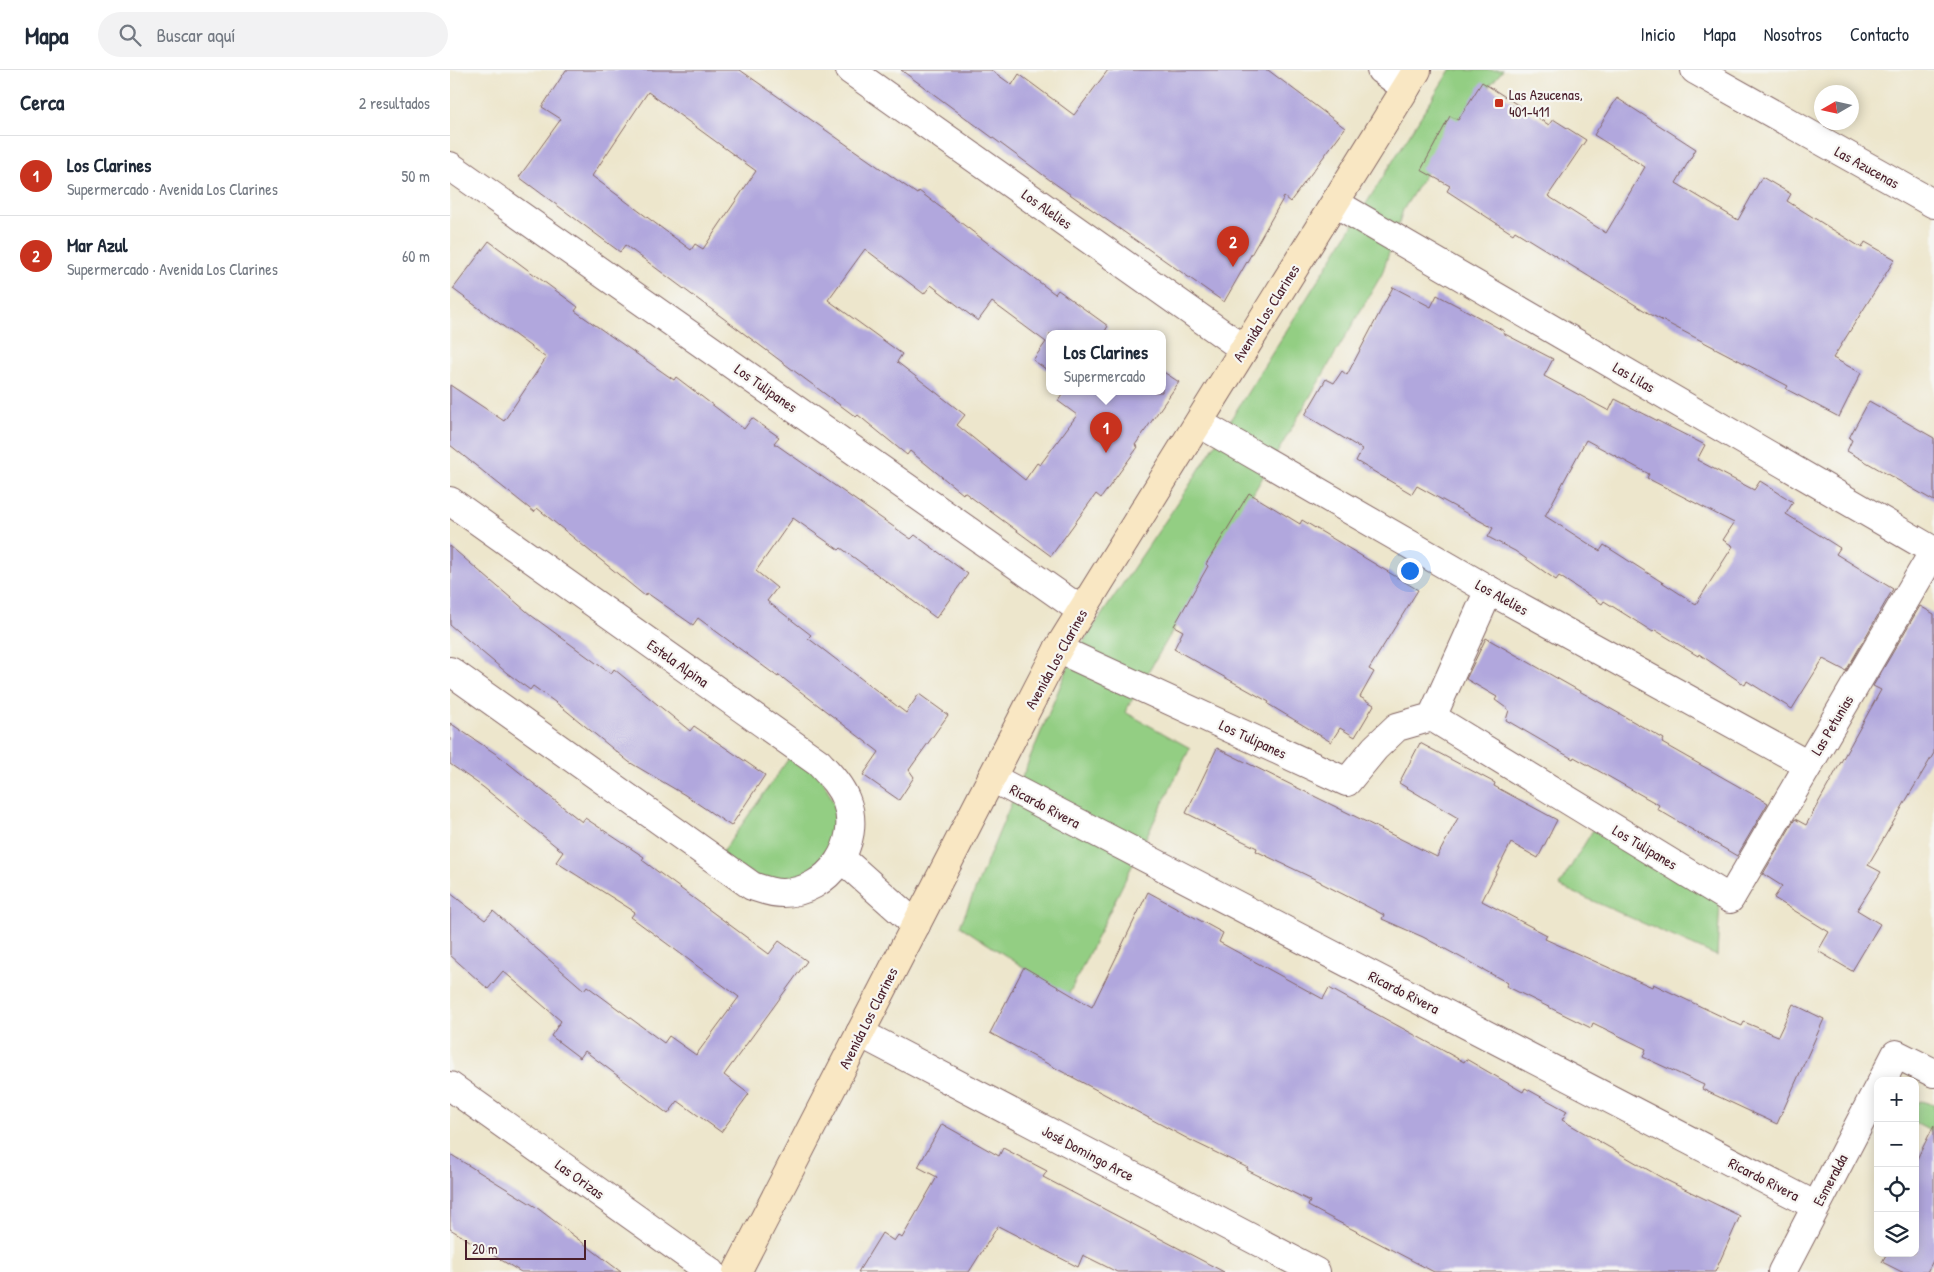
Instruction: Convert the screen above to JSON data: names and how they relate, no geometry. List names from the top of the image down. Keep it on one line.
{"streets":{"main road":["Avenida Los Clarines"],"street":["Las Azucenas","Los Alelies","Las Lilas","Los Tulipanes","Estela Alpina","Las Petunias","Ricardo Rivera","José Domingo Arce","Las Orizas","Esmeralda"]},"crossings":[["Los Alelies","Avenida Los Clarines"],["Los Alelies","Las Petunias"],["Avenida Los Clarines","Las Lilas"],["Avenida Los Clarines","Los Tulipanes"],["Avenida Los Clarines","Ricardo Rivera"],["Avenida Los Clarines","José Domingo Arce"],["Las Lilas","Las Petunias"],["Los Tulipanes","Las Petunias"],["Ricardo Rivera","Esmeralda"]],"places":{"transit":["Las Azucenas, 401-411"]},"scale_bar":"20 m","north":"left","page":{"header":"Mapa","search":"Buscar aquí","nav":["Inicio","Mapa","Nosotros","Contacto"],"heading":["Cerca","2 resultados"],"list":[{"mark":"1","name":"Los Clarines","note":"Supermercado · Avenida Los Clarines","value":"50 m"},{"mark":"2","name":"Mar Azul","note":"Supermercado · Avenida Los Clarines","value":"60 m"}],"pins":["2","1"],"popup":["Los Clarines","Supermercado"],"map_buttons":["+","−"],"scale":"20 m"}}
